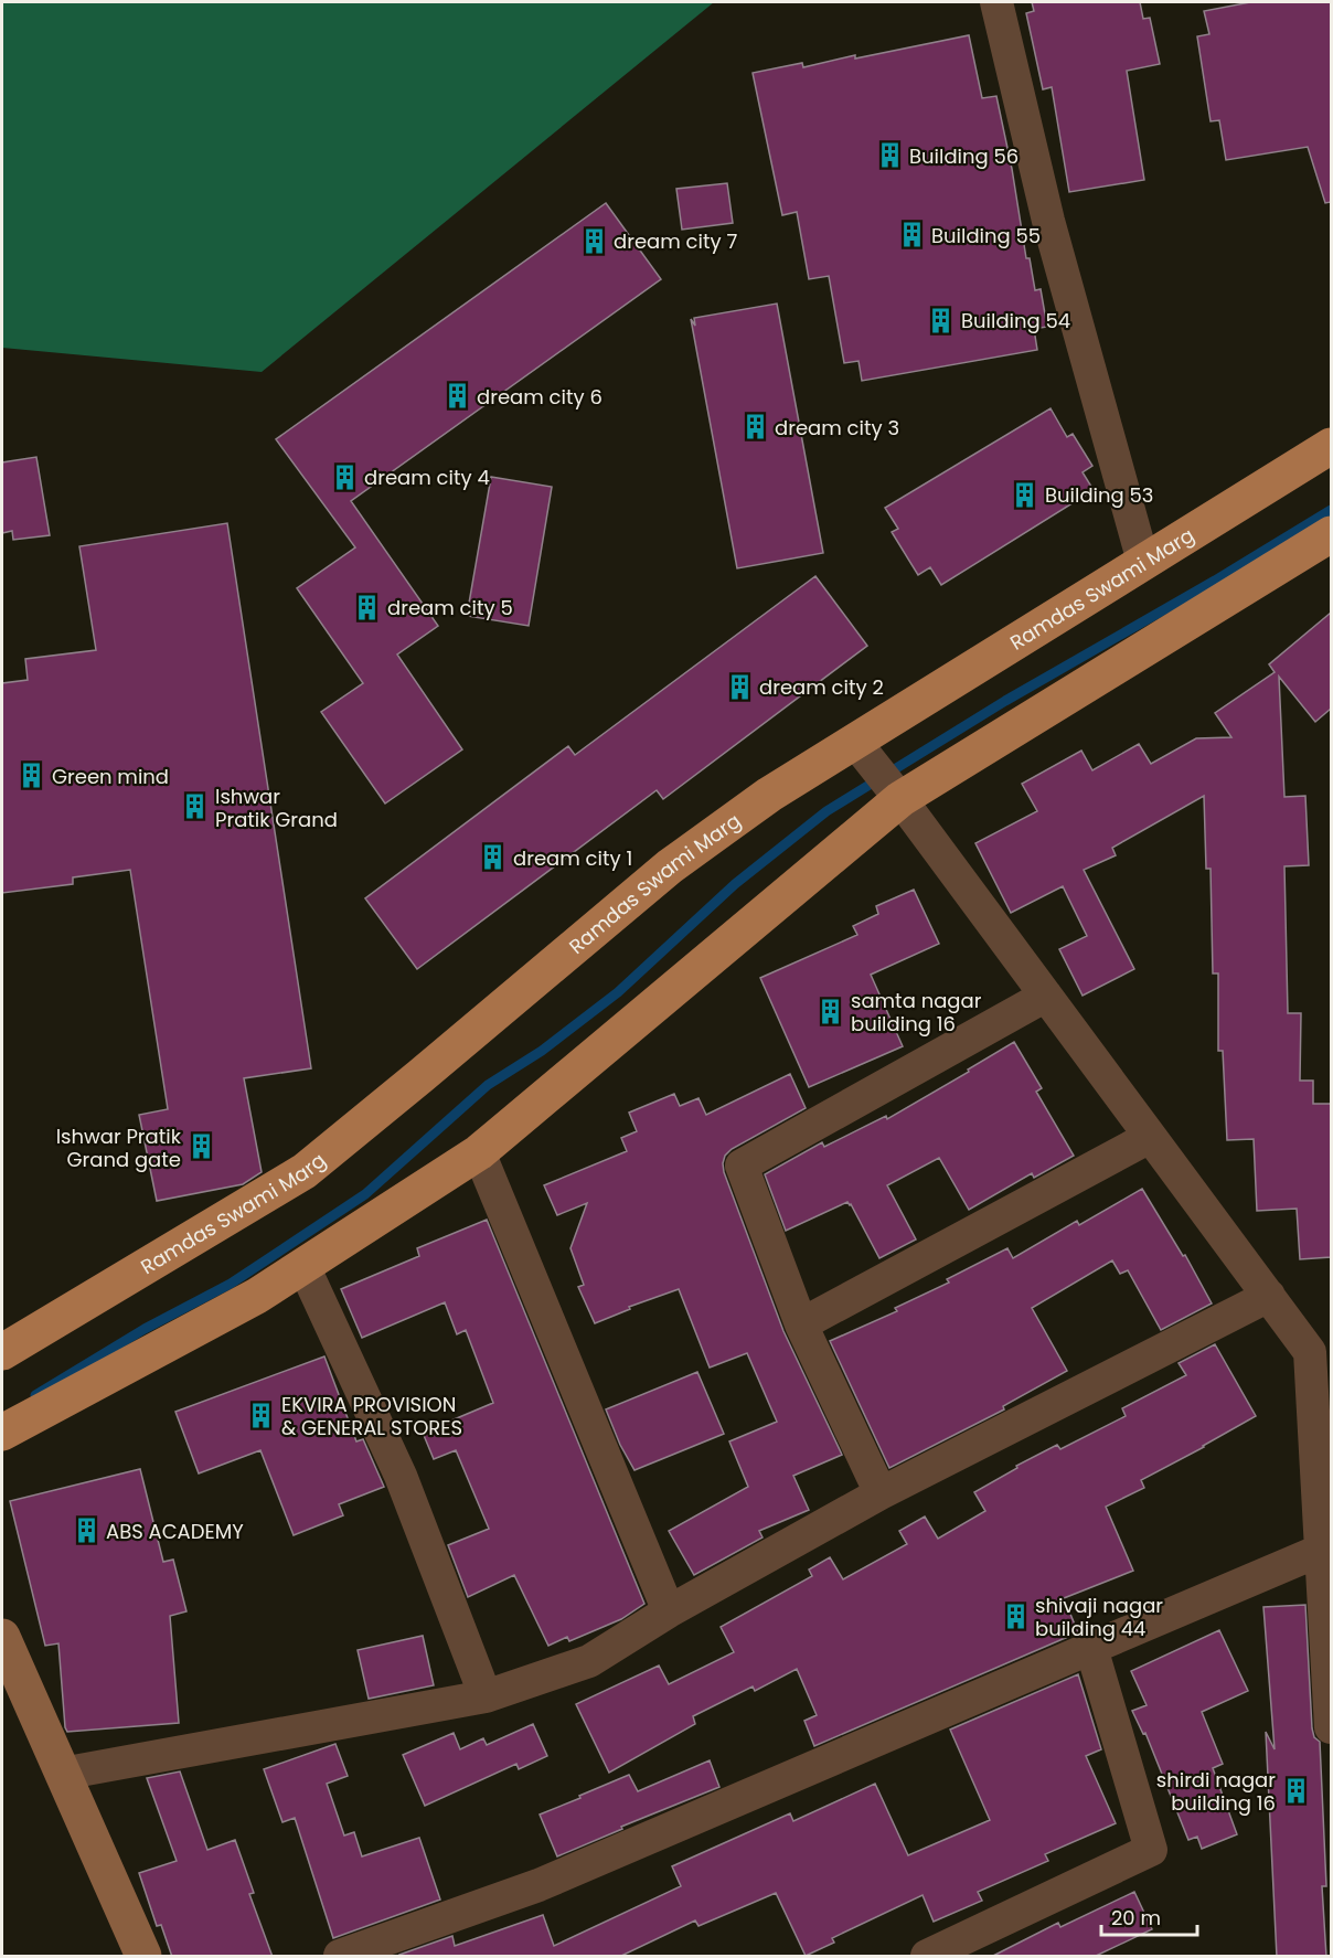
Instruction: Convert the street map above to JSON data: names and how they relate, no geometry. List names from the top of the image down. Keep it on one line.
{"streets":{"main road":["Ramdas Swami Marg"]},"places":{"building":["Building 56","Building 55","dream city 7","Building 54","dream city 6","dream city 3","dream city 4","Building 53","dream city 5","dream city 2","Green mind","Ishwar Pratik Grand","dream city 1","samta nagar building 16","Ishwar Pratik Grand gate","EKVIRA PROVISION & GENERAL STORES","ABS ACADEMY","shivaji nagar building 44","shirdi nagar building 16"]},"scale_bar":"20 m"}
